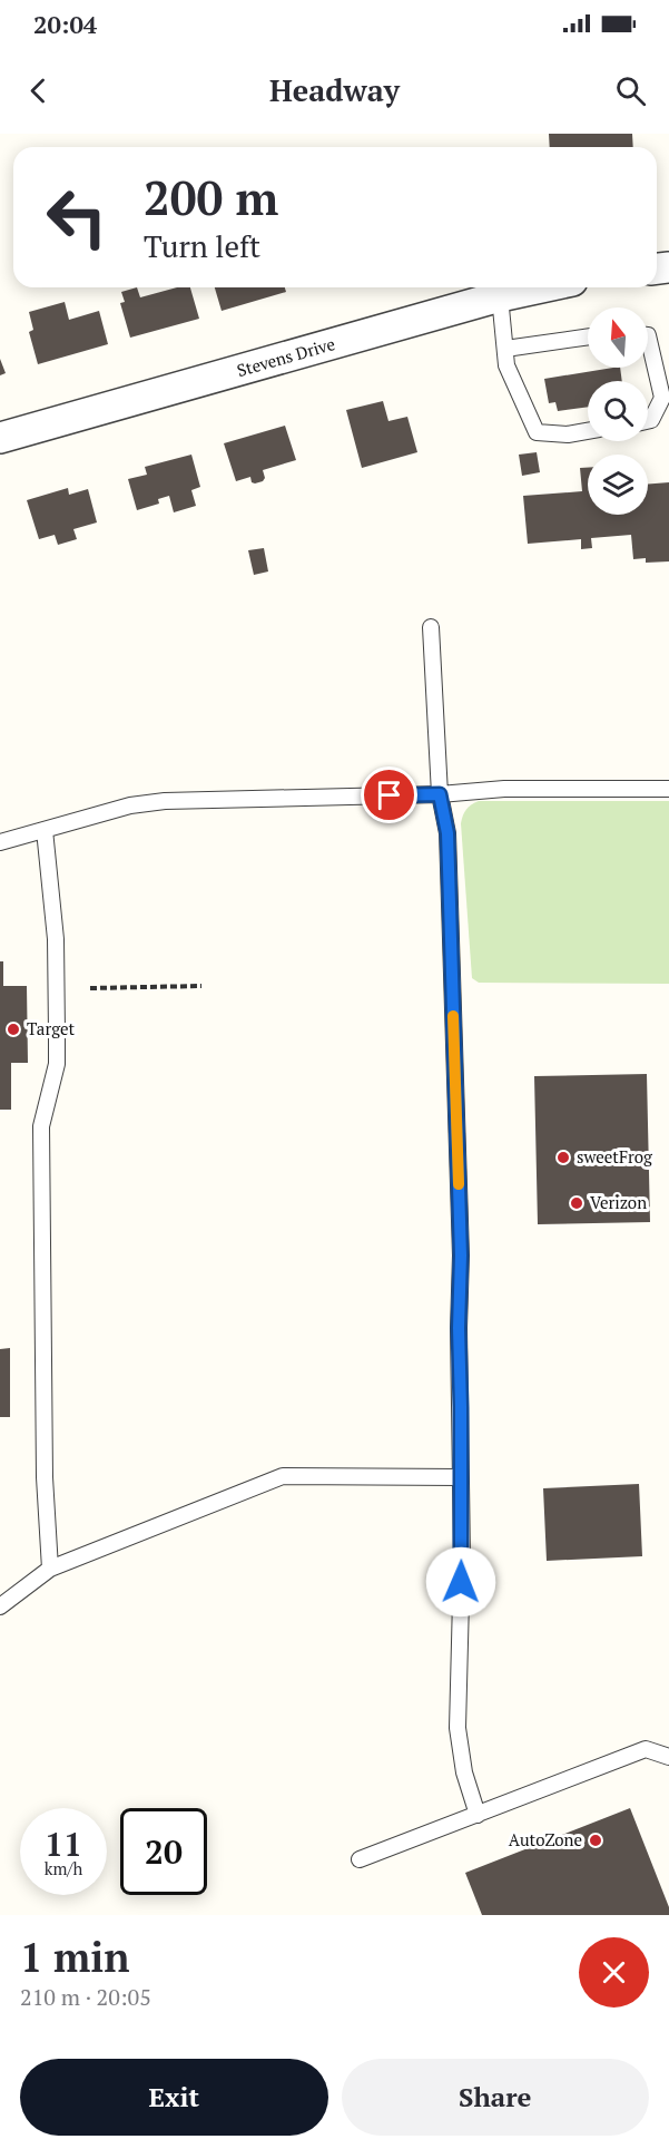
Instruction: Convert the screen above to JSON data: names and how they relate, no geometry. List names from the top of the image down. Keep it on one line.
{"streets":{"street":["Stevens Drive"]},"places":["Target","sweetFrog","Verizon","AutoZone"],"north":"top","page":{"status":"20:04","header":"Headway","turn":["200 m","Turn left"],"speed":"11 km/h","limit":"20","heading":["1 min","210 m · 20:05"],"buttons":["Exit","Share"]}}
